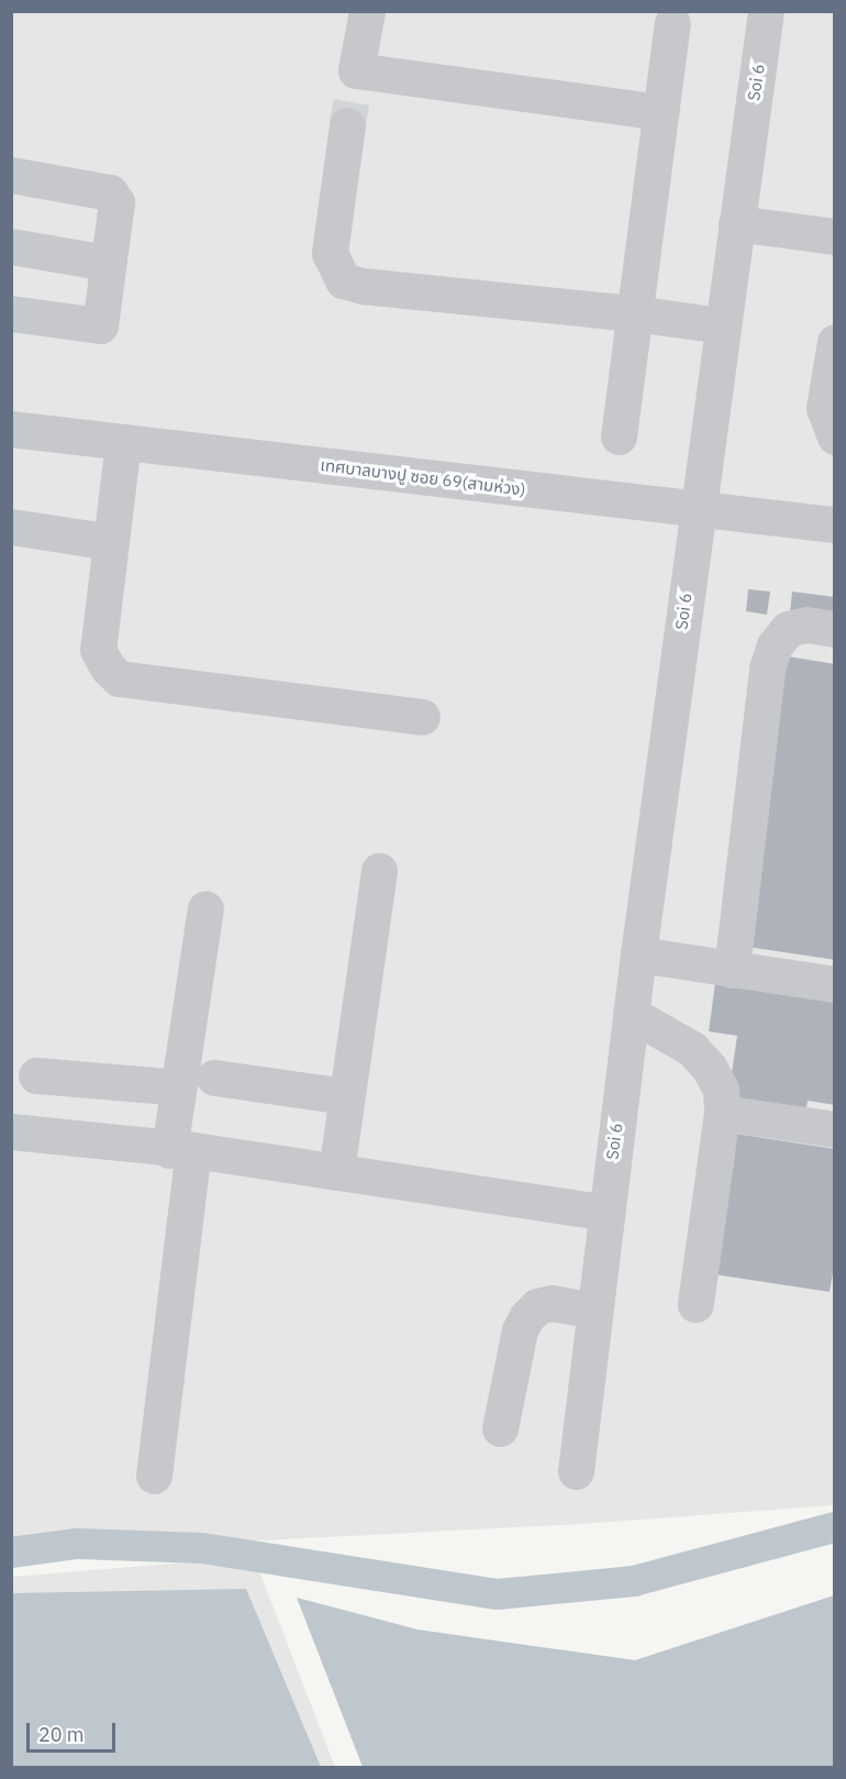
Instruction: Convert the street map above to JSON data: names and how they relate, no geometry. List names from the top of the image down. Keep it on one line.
{"streets":{"street":["Soi 6","เทศบาลบางปู ซอย 69(สามห่วง)"]},"crossings":[["Soi 6","เทศบาลบางปู ซอย 69(สามห่วง)"]],"scale_bar":"20 m"}
